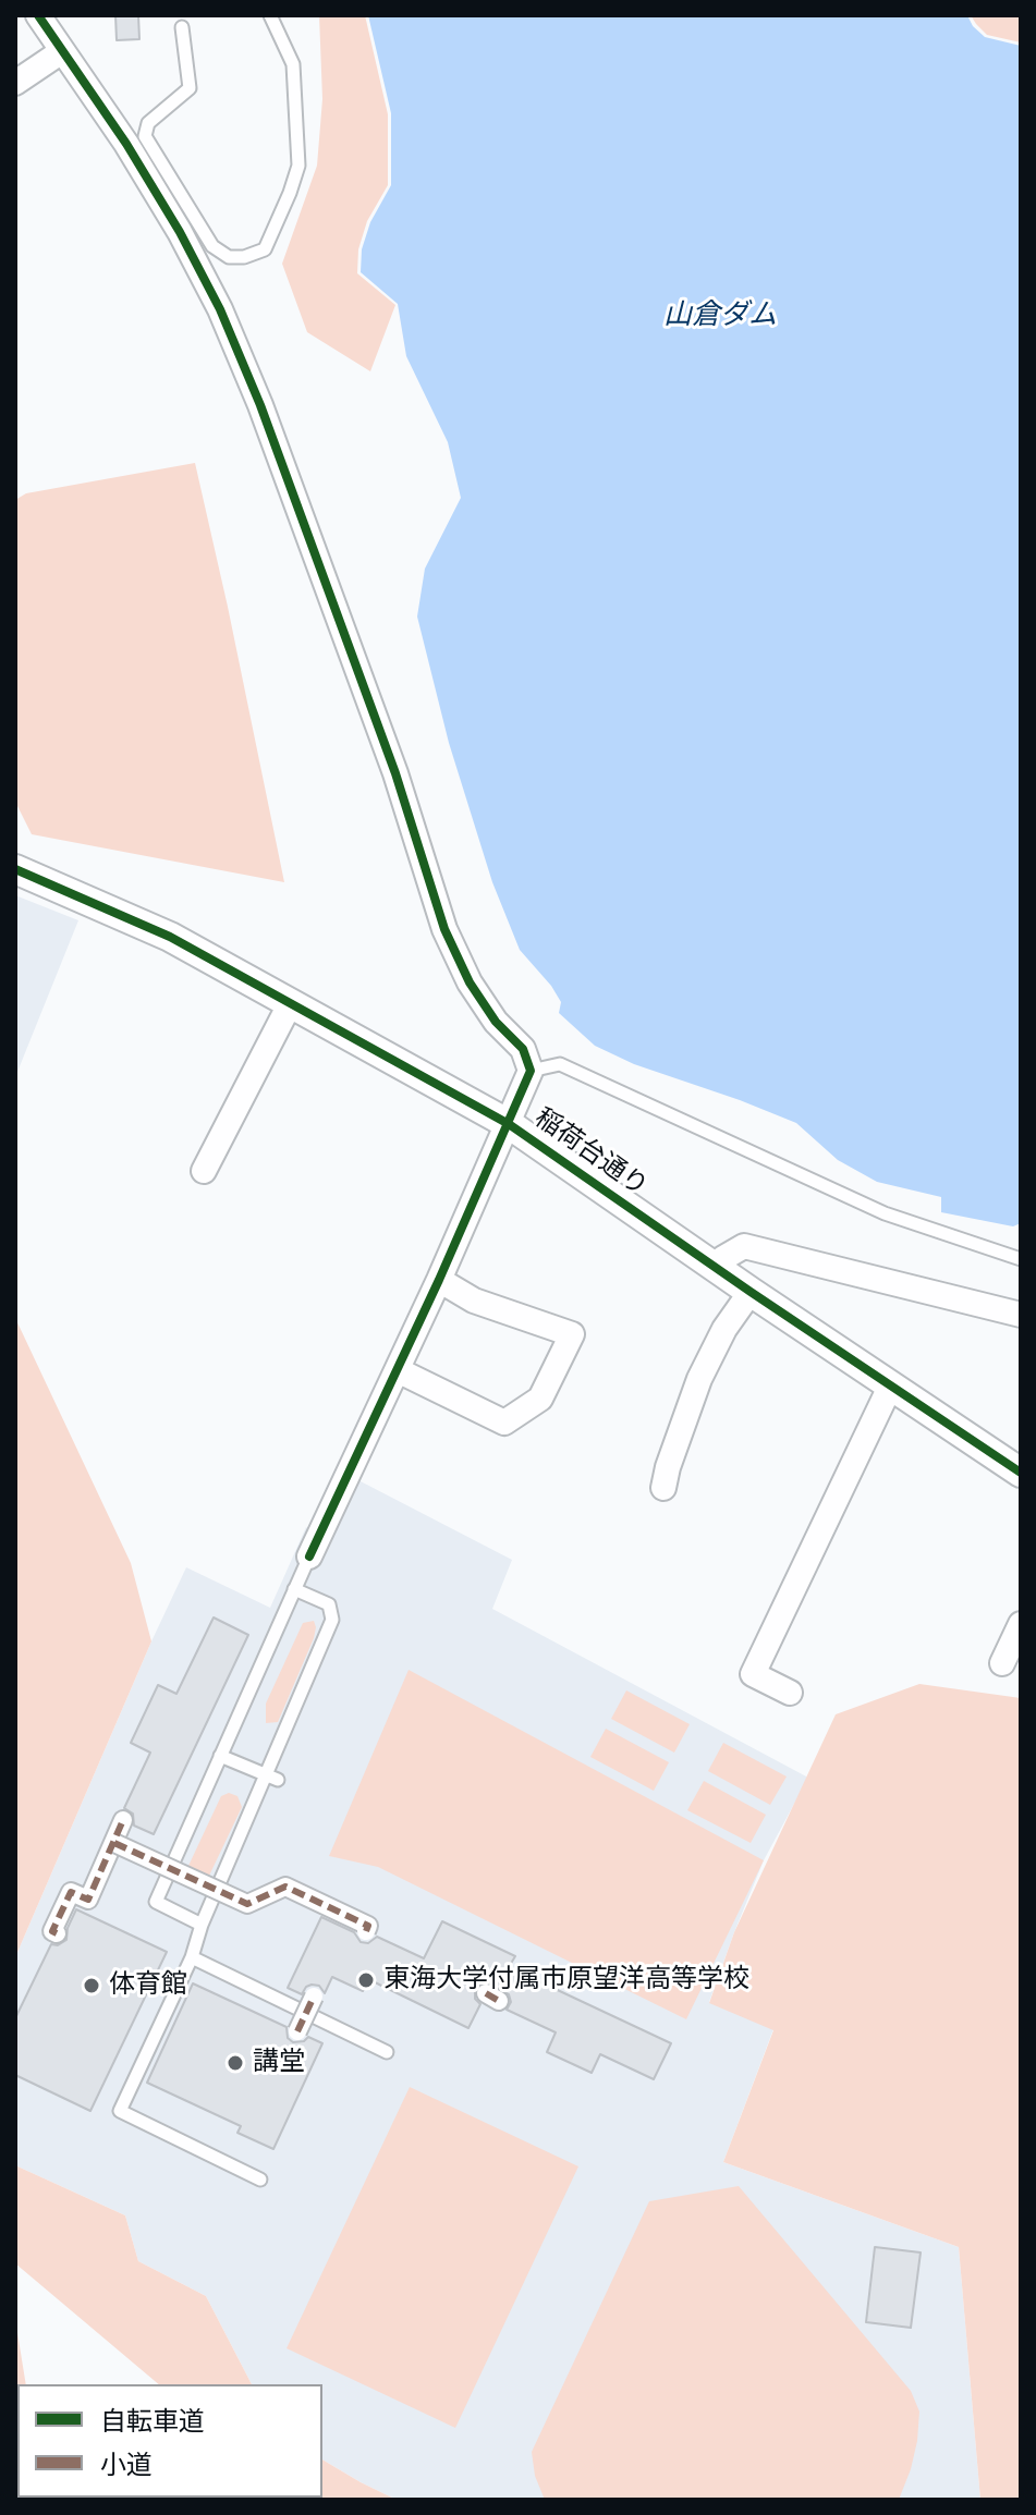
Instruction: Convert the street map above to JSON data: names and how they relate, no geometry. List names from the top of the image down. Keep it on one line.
{"streets":{"street":["稲荷台通り"]},"water":["山倉ダム"],"places":["東海大学付属市原望洋高等学校","体育館","講堂"],"legend":["自転車道","小道"]}
